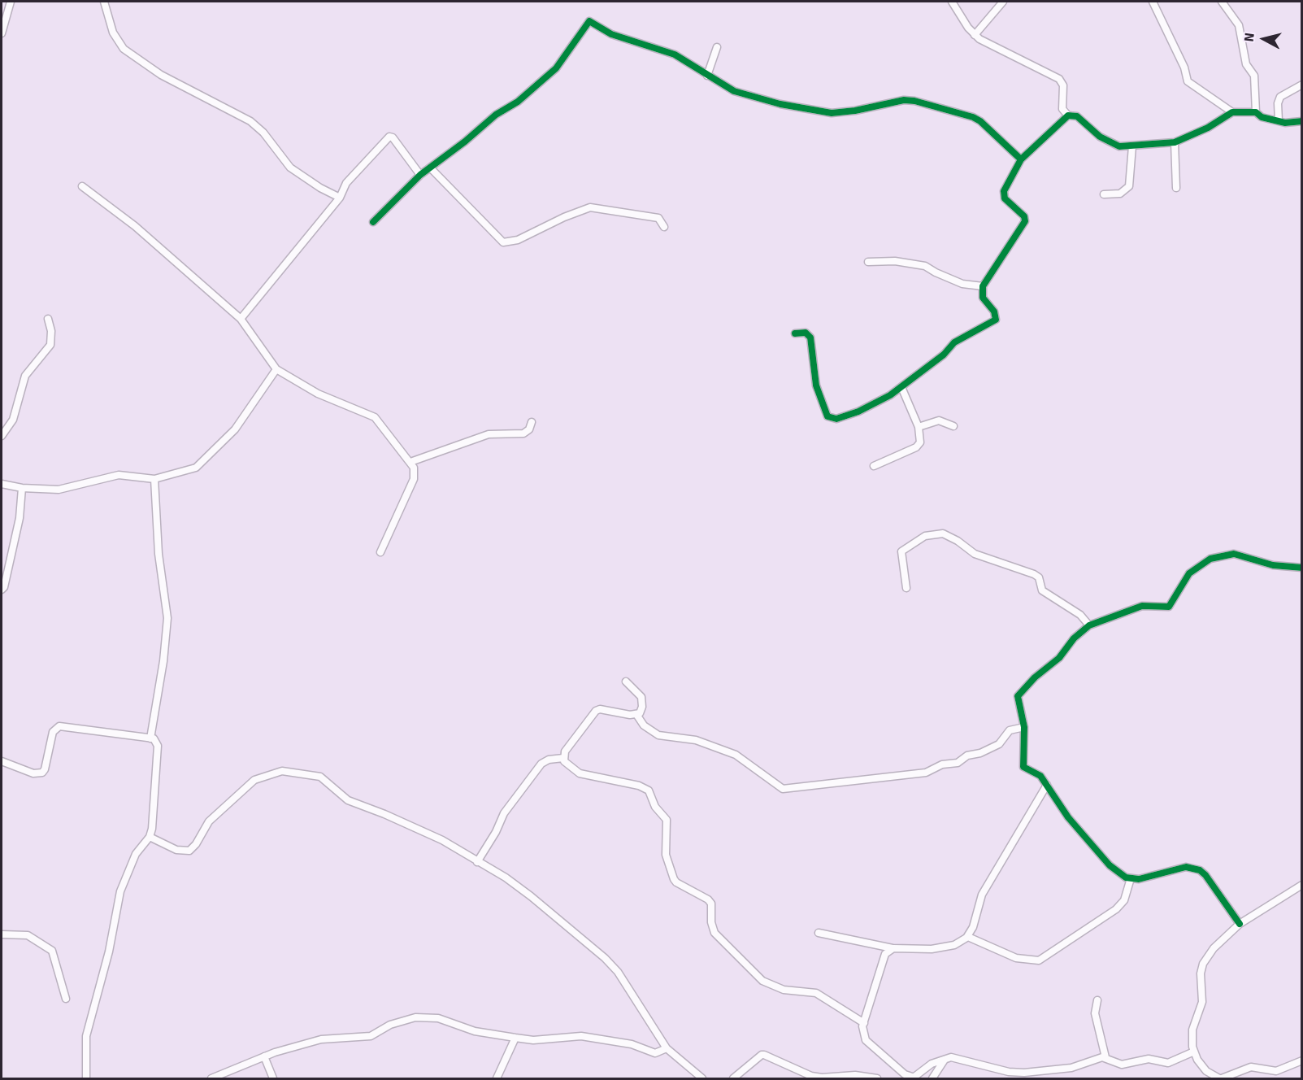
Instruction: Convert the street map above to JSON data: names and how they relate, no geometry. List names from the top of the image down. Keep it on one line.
{"north":"left"}
